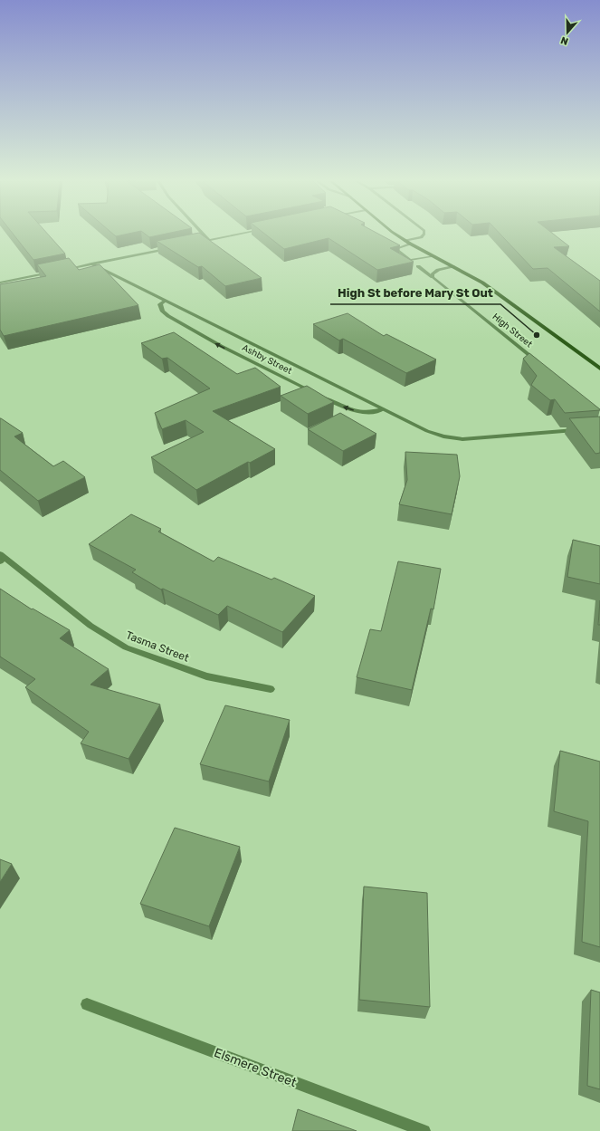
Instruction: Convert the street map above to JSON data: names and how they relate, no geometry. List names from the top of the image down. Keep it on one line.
{"streets":{"main road":["High Street"],"street":["Ashby Street","Tasma Street","Elsmere Street"]},"places":["High St before Mary St Out"],"north":"bottom"}
